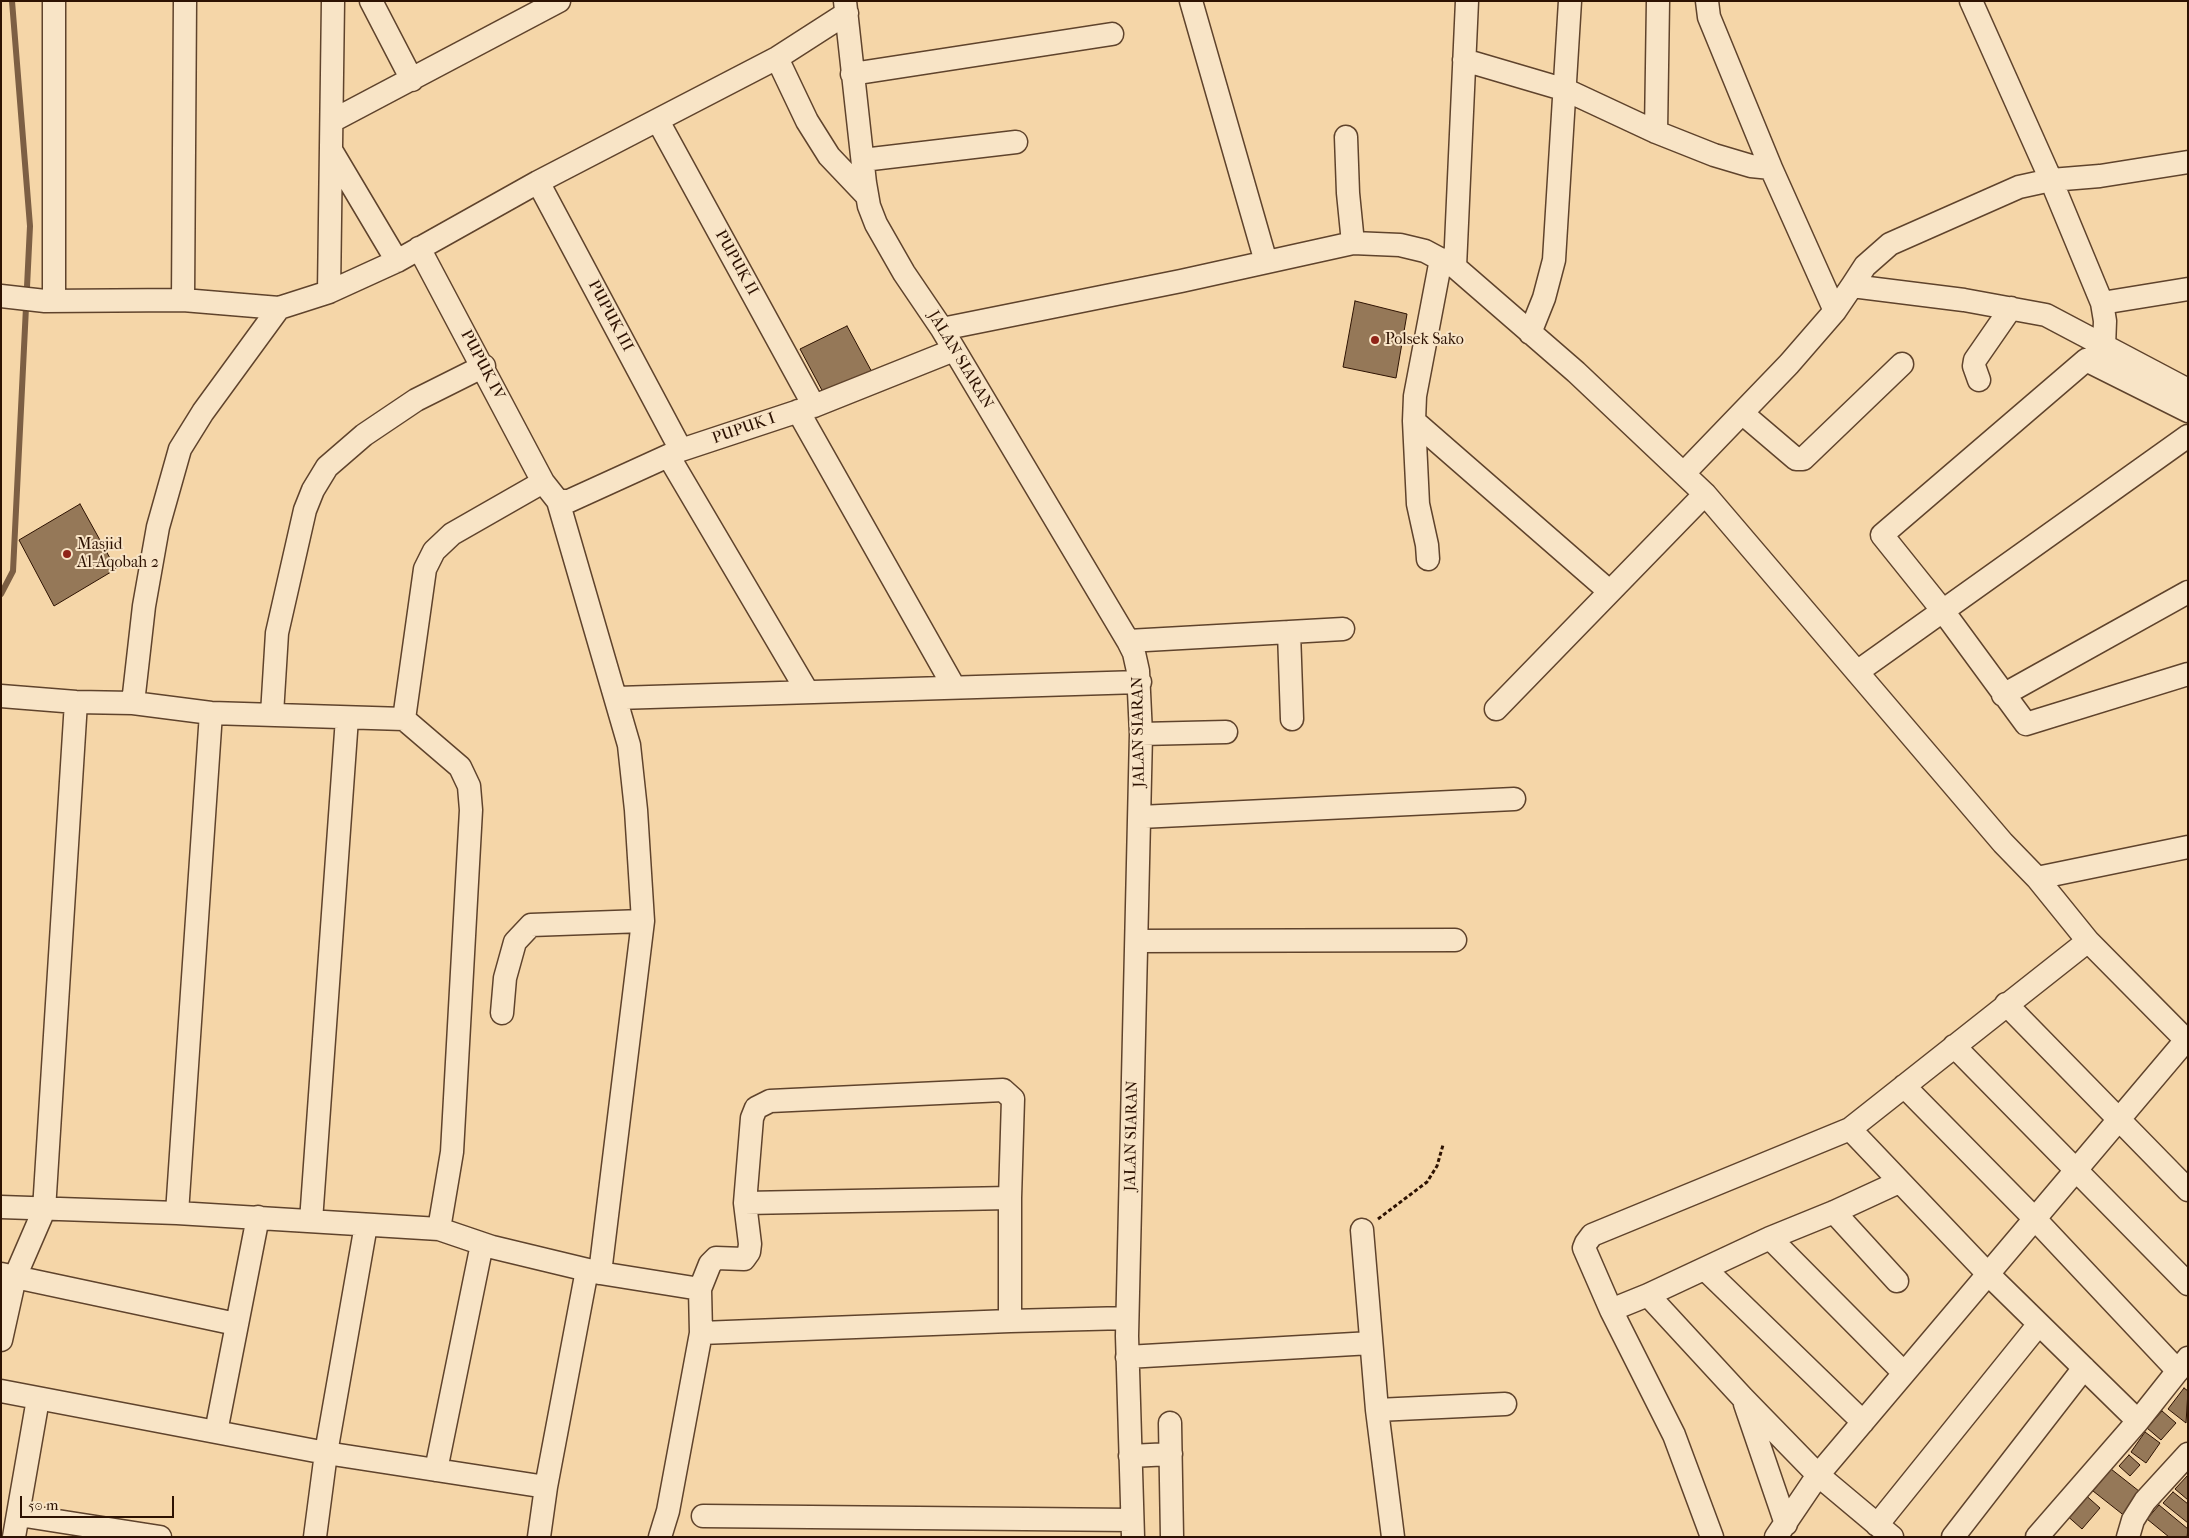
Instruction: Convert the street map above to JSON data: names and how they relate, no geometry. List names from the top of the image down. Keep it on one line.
{"streets":{"street":["PUPUK II","PUPUK III","JALAN SIARAN","PUPUK IV","PUPUK I"]},"crossings":[["PUPUK II","PUPUK I"],["PUPUK III","PUPUK I"],["JALAN SIARAN","PUPUK I"]],"places":["Polsek Sako","Masjid Al-Aqobah 2"],"scale_bar":"50 m"}
